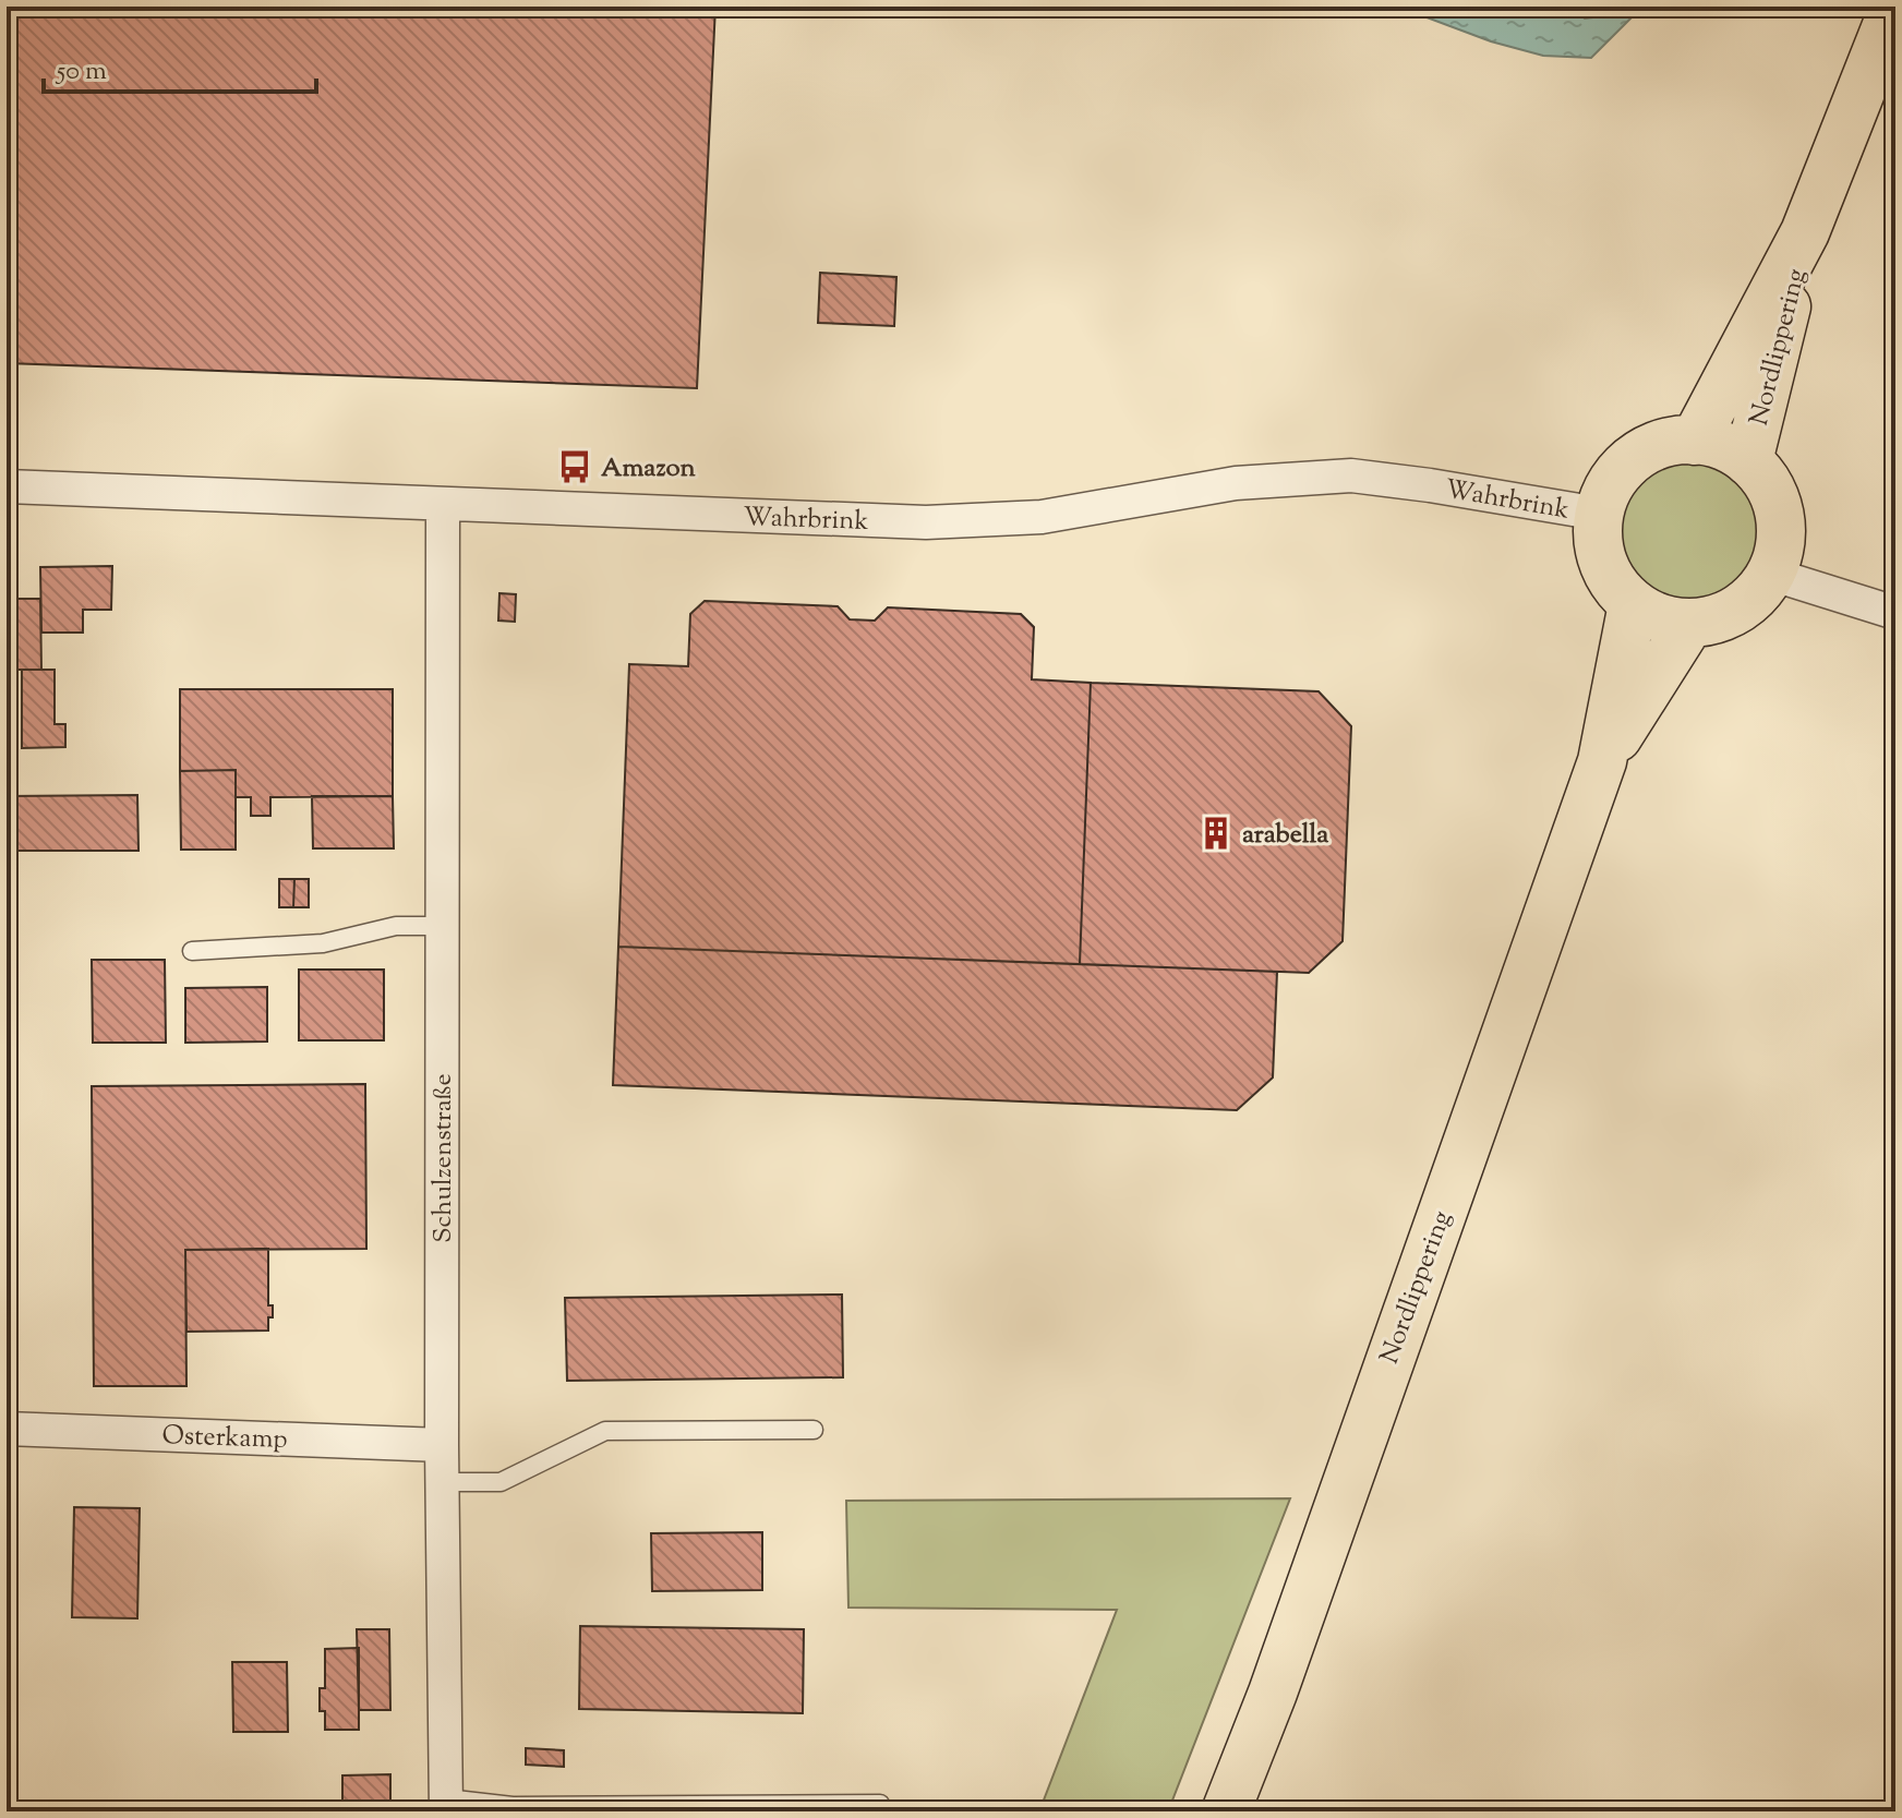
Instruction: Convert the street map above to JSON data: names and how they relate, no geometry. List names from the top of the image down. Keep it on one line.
{"streets":{"main road":["Nordlippering"],"street":["Wahrbrink","Schulzenstraße","Osterkamp"]},"crossings":[["Nordlippering","Wahrbrink"],["Wahrbrink","Schulzenstraße"],["Schulzenstraße","Osterkamp"]],"places":{"bus stop":["Amazon"],"building":["arabella"]},"scale_bar":"50 m"}
